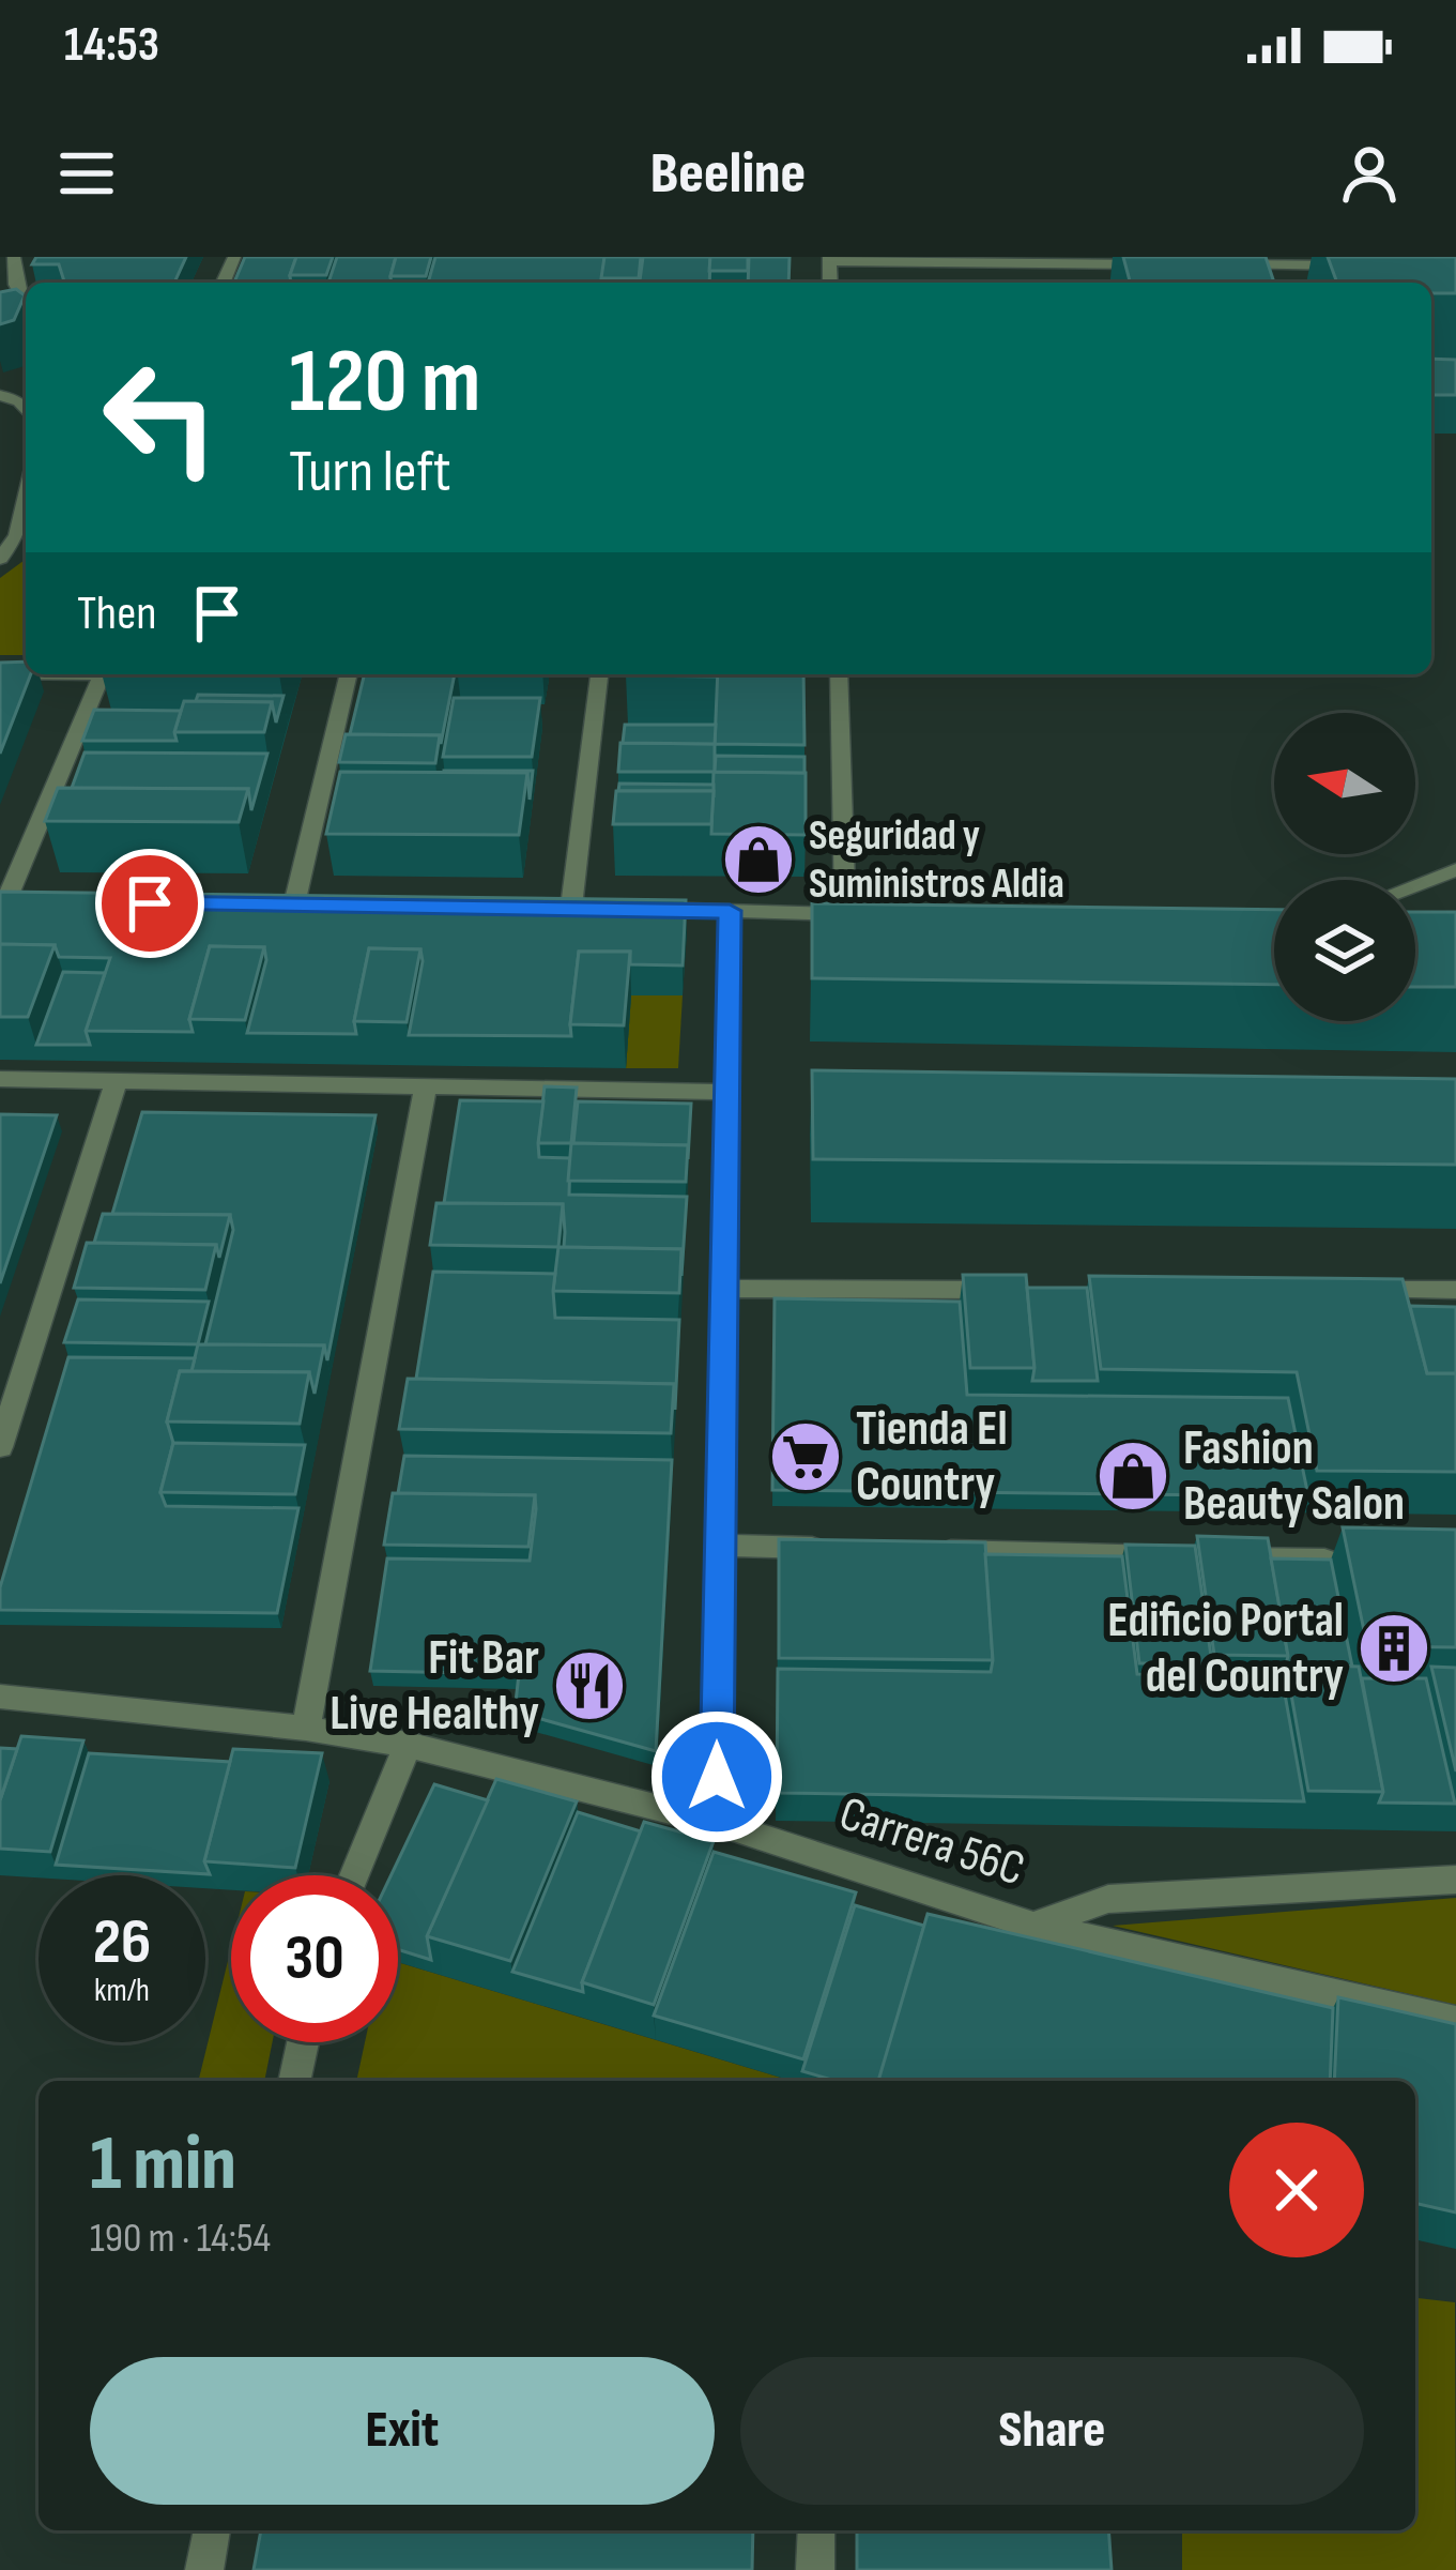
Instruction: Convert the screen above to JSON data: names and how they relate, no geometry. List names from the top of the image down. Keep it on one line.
{"streets":{"street":["Carrera 56C"]},"places":{"shop":["Seguridad y Suministros Aldia","Fashion Beauty Salon"],"supermarket":["Tienda El Country"],"building":["Edificio Portal del Country"],"restaurant":["Fit Bar Live Healthy"]},"north":"left","page":{"status":"14:53","header":"Beeline","turn":["120 m","Turn left"],"then":"Then","speed":"26 km/h","limit":"30","heading":["1 min","190 m · 14:54"],"buttons":["Exit","Share"]}}
